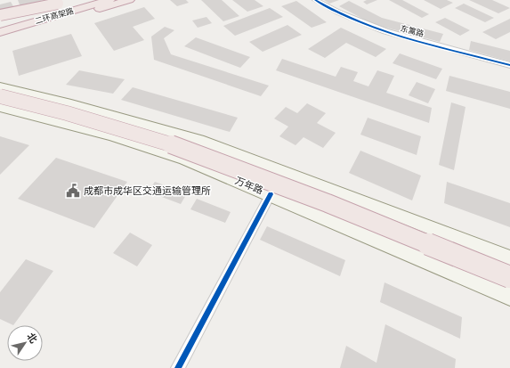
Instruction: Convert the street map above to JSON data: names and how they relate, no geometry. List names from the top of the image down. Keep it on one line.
{"streets":{"highway":["二环高架路"],"main road":["万年路"],"street":["东篱路"]},"places":{"public building":["成都市成华区交通运输管理所"]},"north":"top right"}
